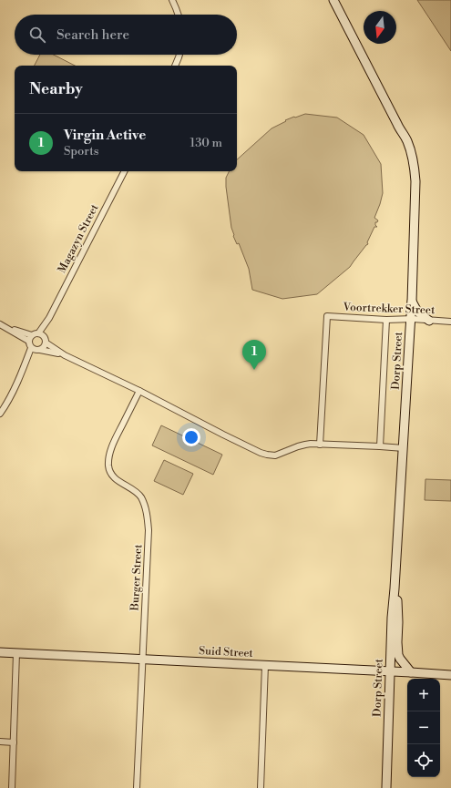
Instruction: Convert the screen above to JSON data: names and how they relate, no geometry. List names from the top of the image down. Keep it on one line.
{"streets":{"street":["Magazyn Street","Voortrekker Street","Dorp Street","Burger Street","Suid Street"]},"crossings":[["Voortrekker Street","Dorp Street"],["Dorp Street","Suid Street"],["Burger Street","Suid Street"]],"north":"bottom","page":{"search":"Search here","heading":"Nearby","list":[{"mark":"1","name":"Virgin Active","note":"Sports","value":"130 m"}],"pins":"1","map_buttons":["+","−"]}}
